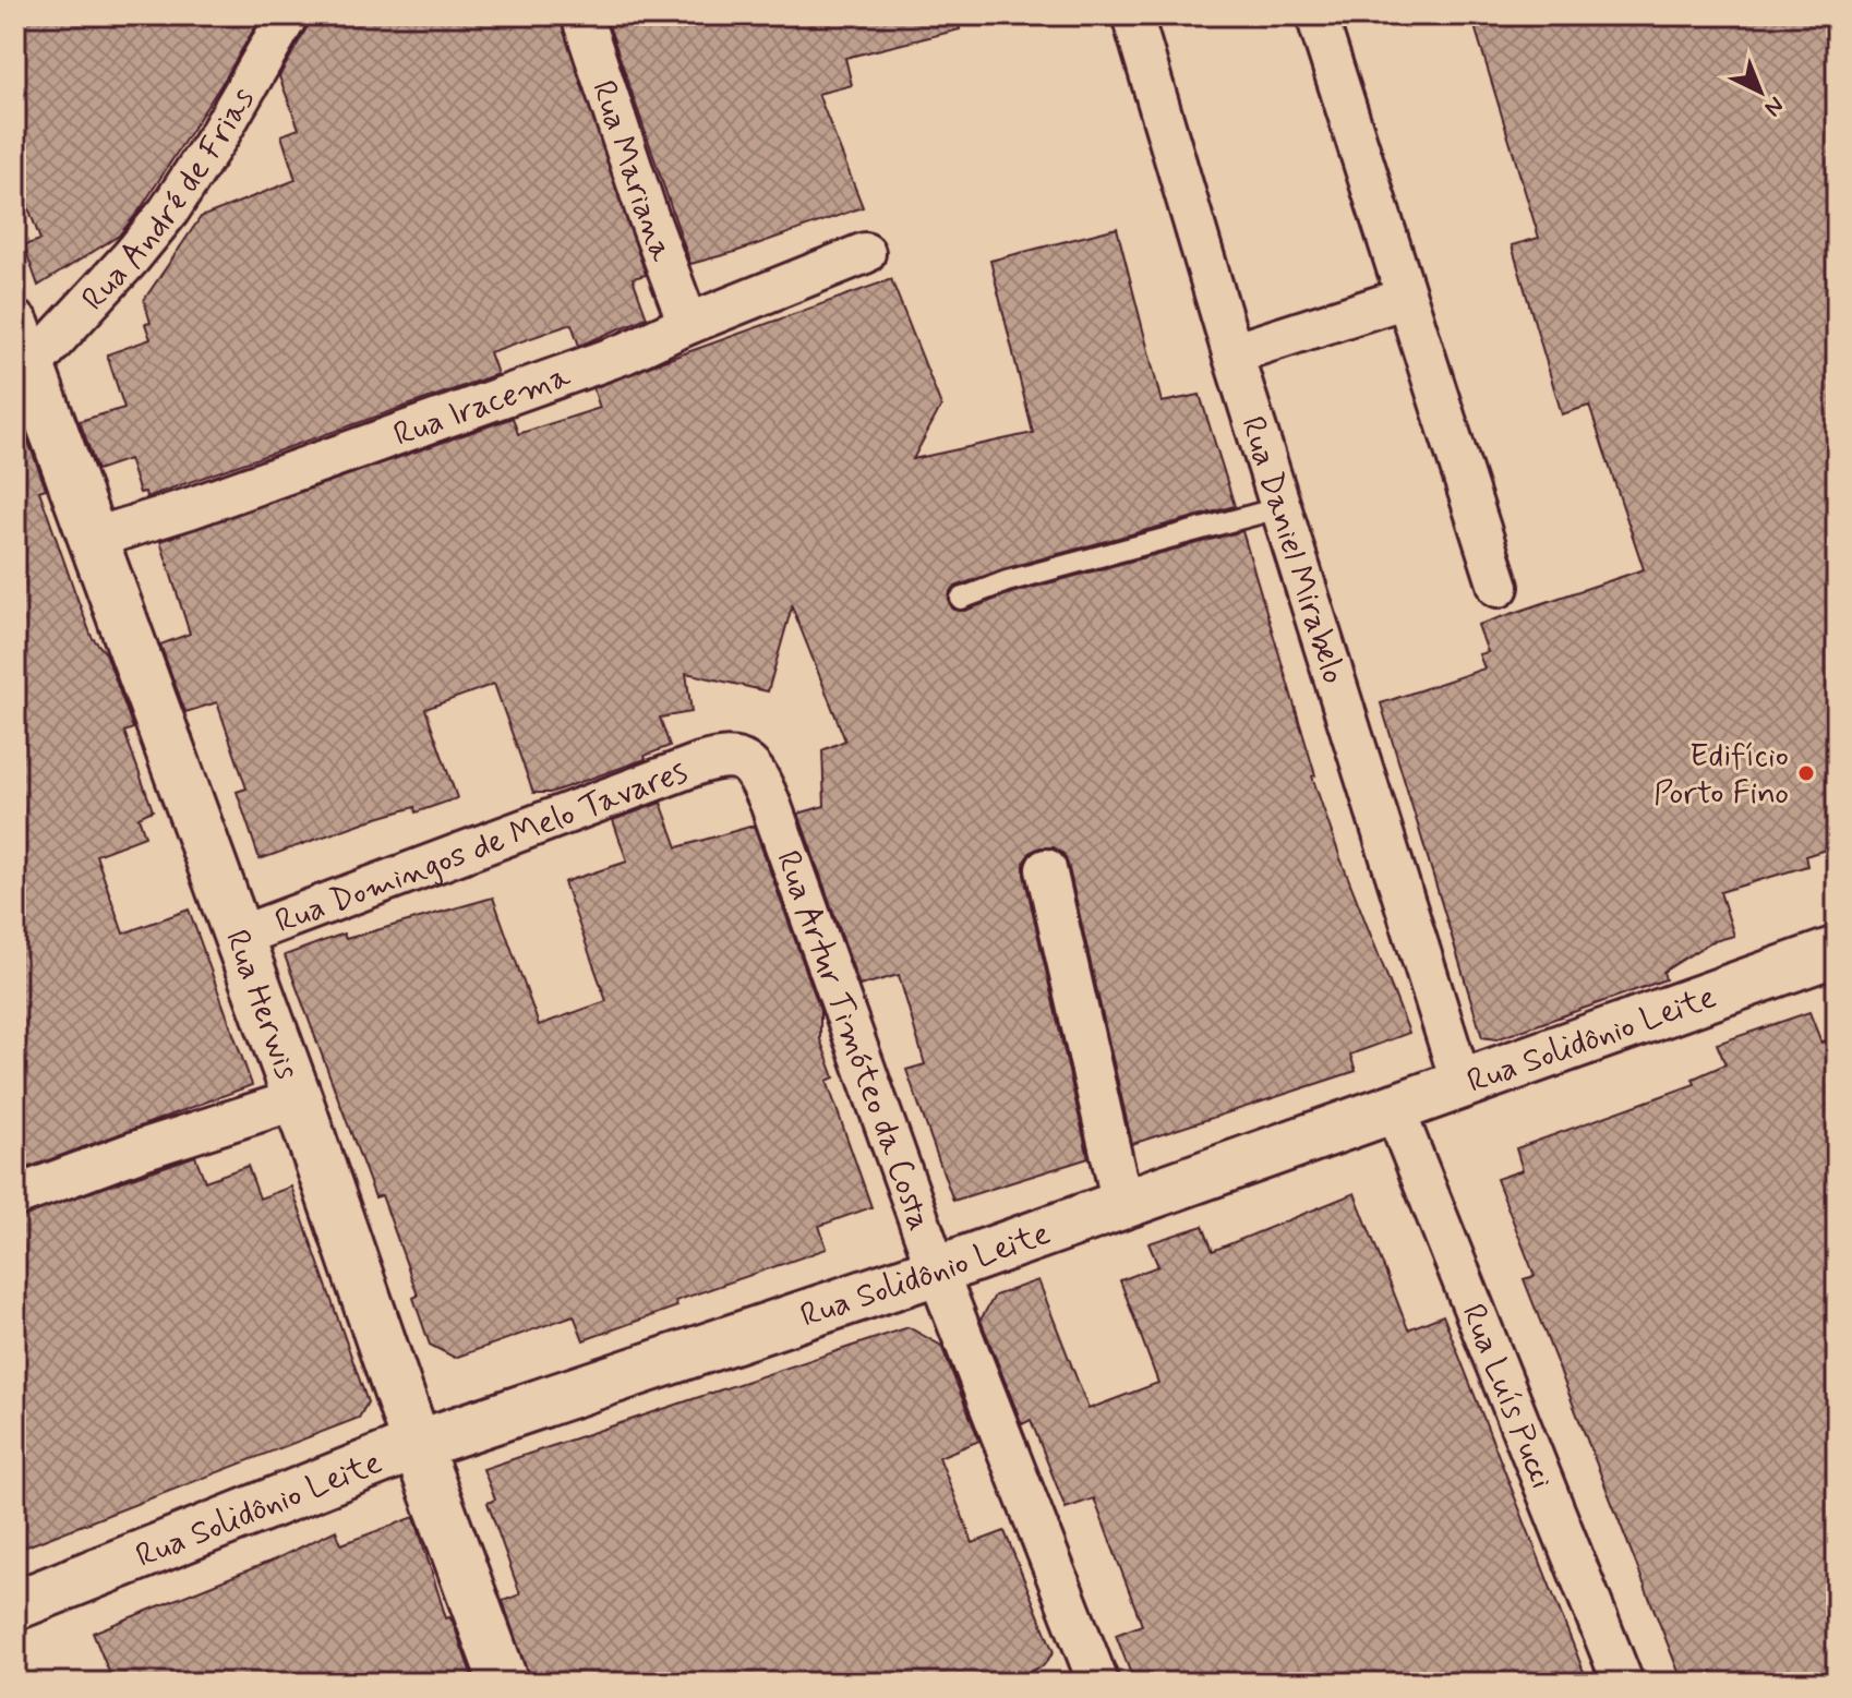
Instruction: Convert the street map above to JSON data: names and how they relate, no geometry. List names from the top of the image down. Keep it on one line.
{"streets":{"main road":["Rua Herwis","Rua Solidônio Leite"],"street":["Rua Mariana","Rua André de Frias","Rua Iracema","Rua Daniel Mirabelo","Rua Domingos de Melo Tavares","Rua Artur Timóteo da Costa","Rua Luís Pucci"]},"crossings":[["Rua Mariana","Rua Iracema"],["Rua André de Frias","Rua Herwis"],["Rua Iracema","Rua Herwis"],["Rua Daniel Mirabelo","Rua Solidônio Leite"],["Rua Domingos de Melo Tavares","Rua Herwis"],["Rua Domingos de Melo Tavares","Rua Artur Timóteo da Costa"],["Rua Herwis","Rua Solidônio Leite"],["Rua Solidônio Leite","Rua Artur Timóteo da Costa"],["Rua Solidônio Leite","Rua Luís Pucci"]],"places":["Edifício Porto Fino"],"north":"bottom right"}
